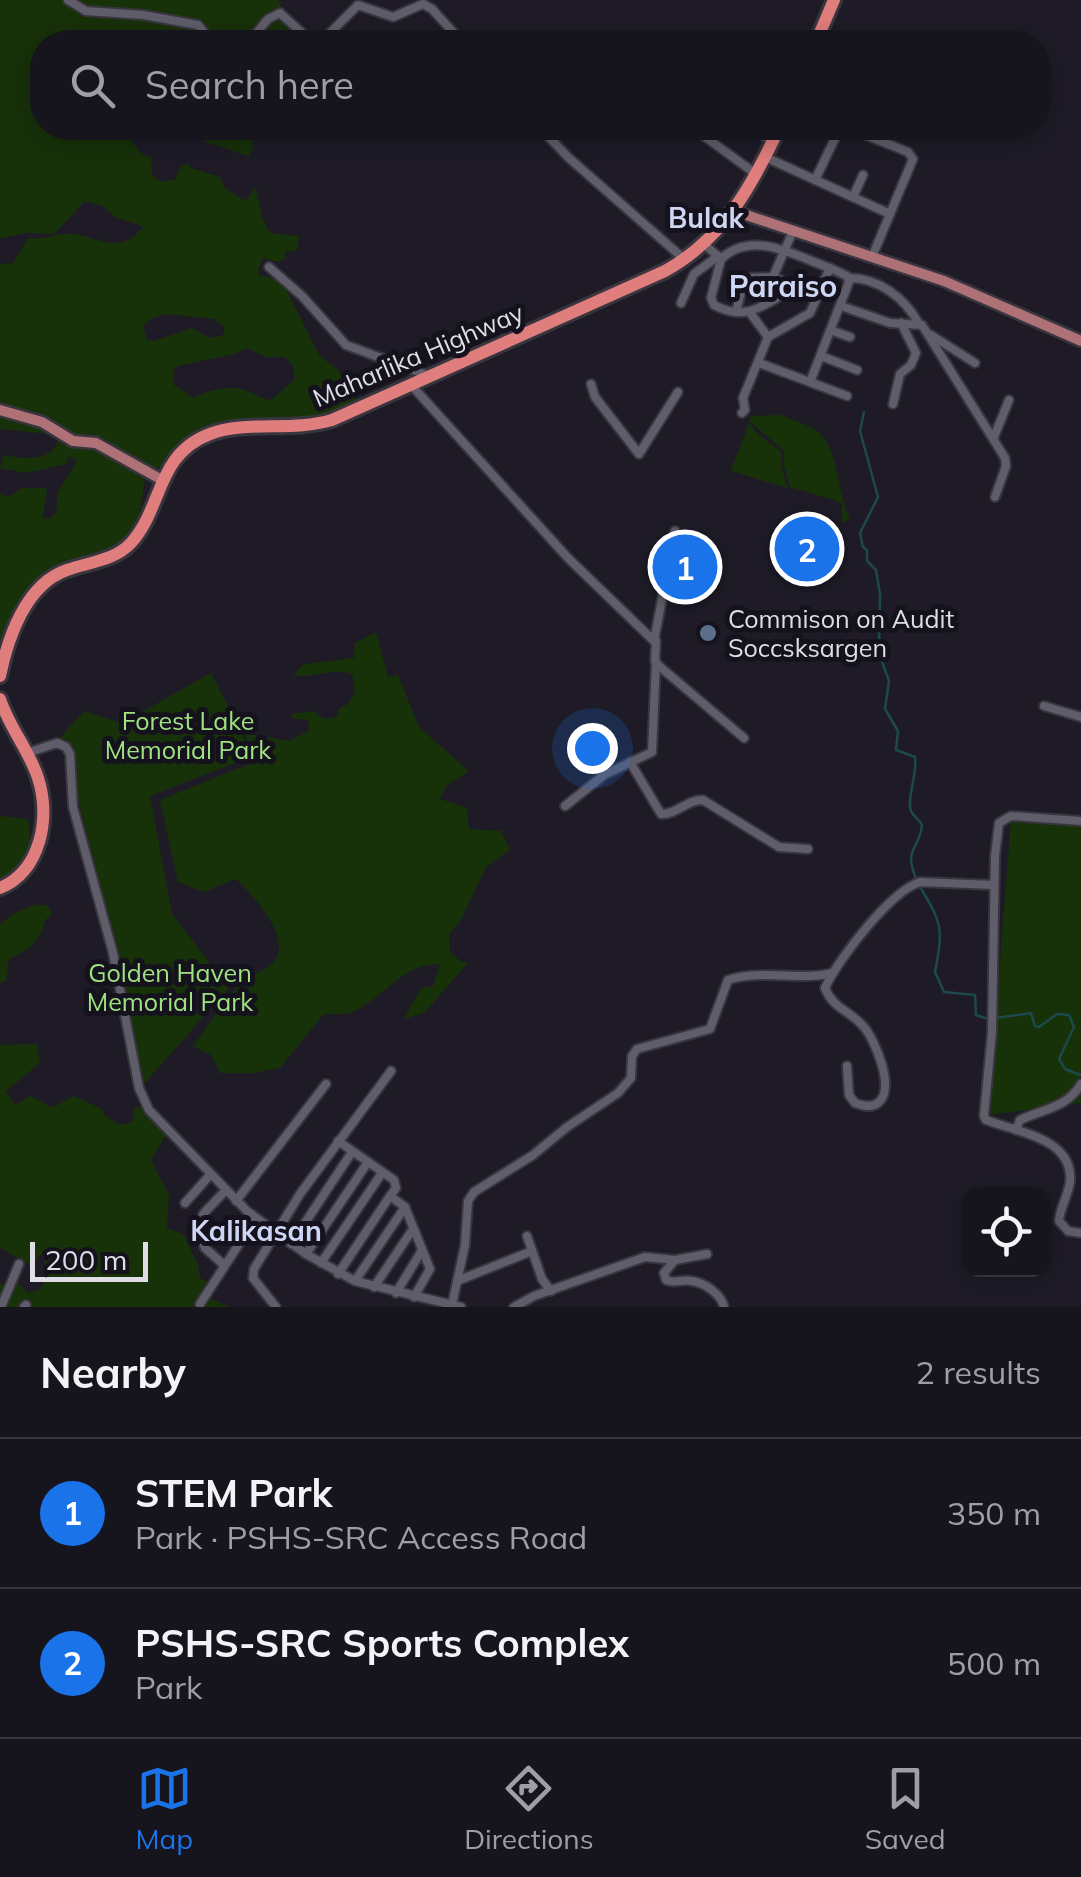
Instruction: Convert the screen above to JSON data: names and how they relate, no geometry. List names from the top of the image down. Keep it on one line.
{"streets":{"highway":["Maharlika Highway"]},"districts":["Bulak","Paraiso","Kalikasan"],"parks":["Forest Lake Memorial Park","Golden Haven Memorial Park"],"places":["Commison on Audit Soccsksargen"],"scale_bar":"200 m","page":{"search":"Search here","pins":["2","1"],"scale":"200 m","heading":["Nearby","2 results"],"list":[{"mark":"1","name":"STEM Park","note":"Park · PSHS-SRC Access Road","value":"350 m"},{"mark":"2","name":"PSHS-SRC Sports Complex","note":"Park","value":"500 m"}],"nav":["Map","Directions","Saved"]}}
